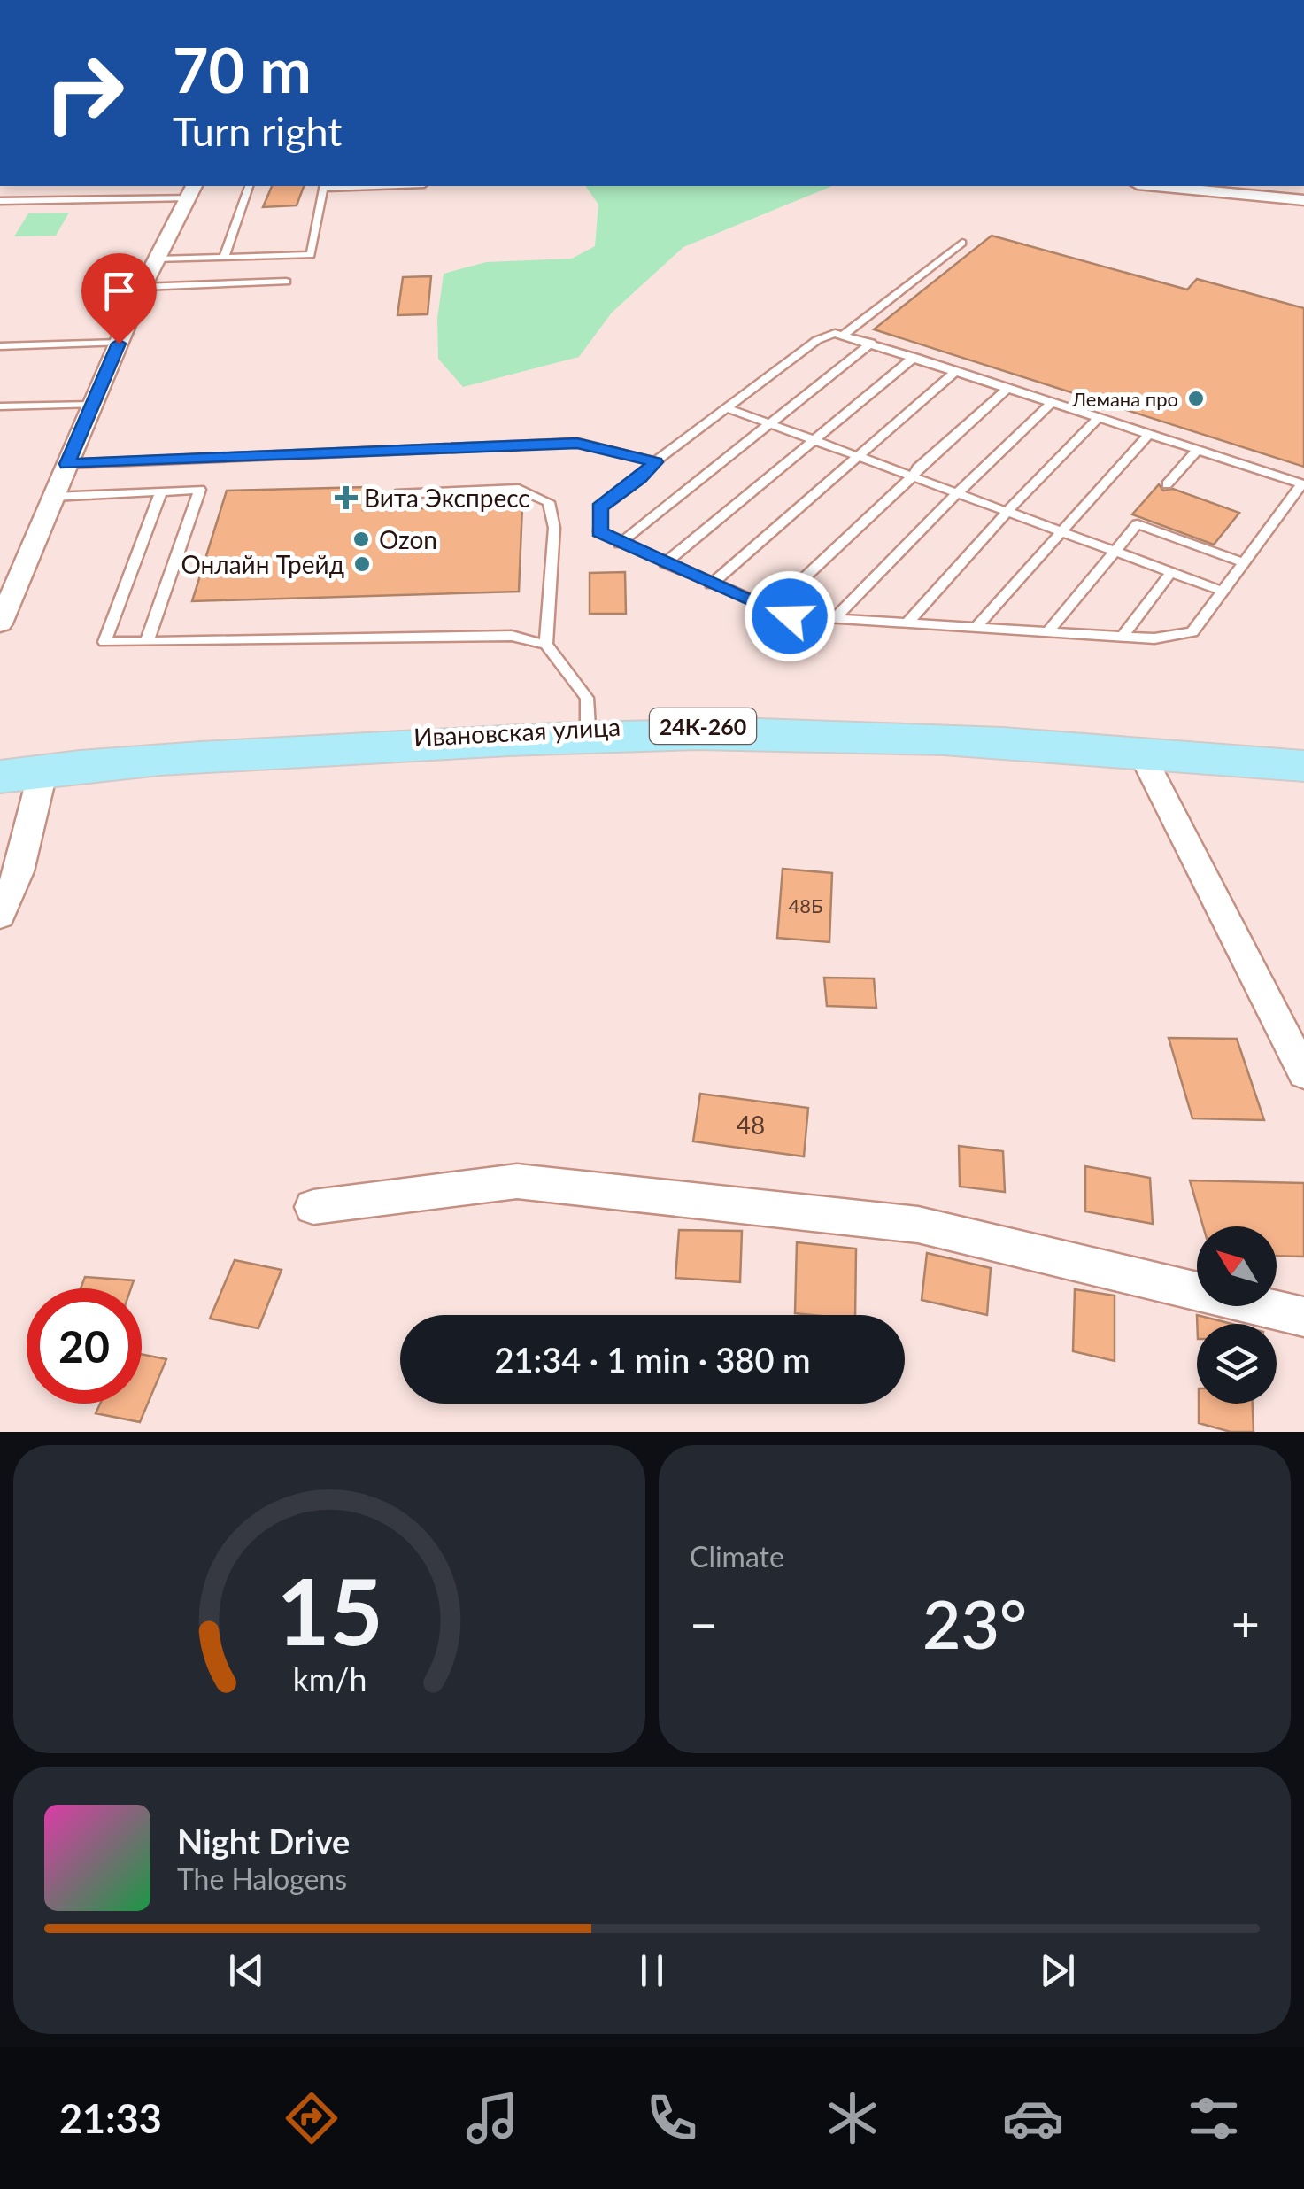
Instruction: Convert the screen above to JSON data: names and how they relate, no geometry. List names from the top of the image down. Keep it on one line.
{"streets":{"main road":["24К-260","Ивановская улица"]},"crossings":[["24К-260","Ивановская улица"]],"places":{"other":["Лемана про","Ozon","Онлайн Трейд"],"health":["Вита Экспресс"]},"house_numbers":["48Б","48"],"north":"top left","page":{"turn":["70 m","Turn right"],"limit":"20","trip":"21:34 · 1 min · 380 m","tile":"Climate","heat":["−","23°","+"],"song":["Night Drive","The Halogens"],"tabs":"21:33","gauge":["15","km/h"]}}
